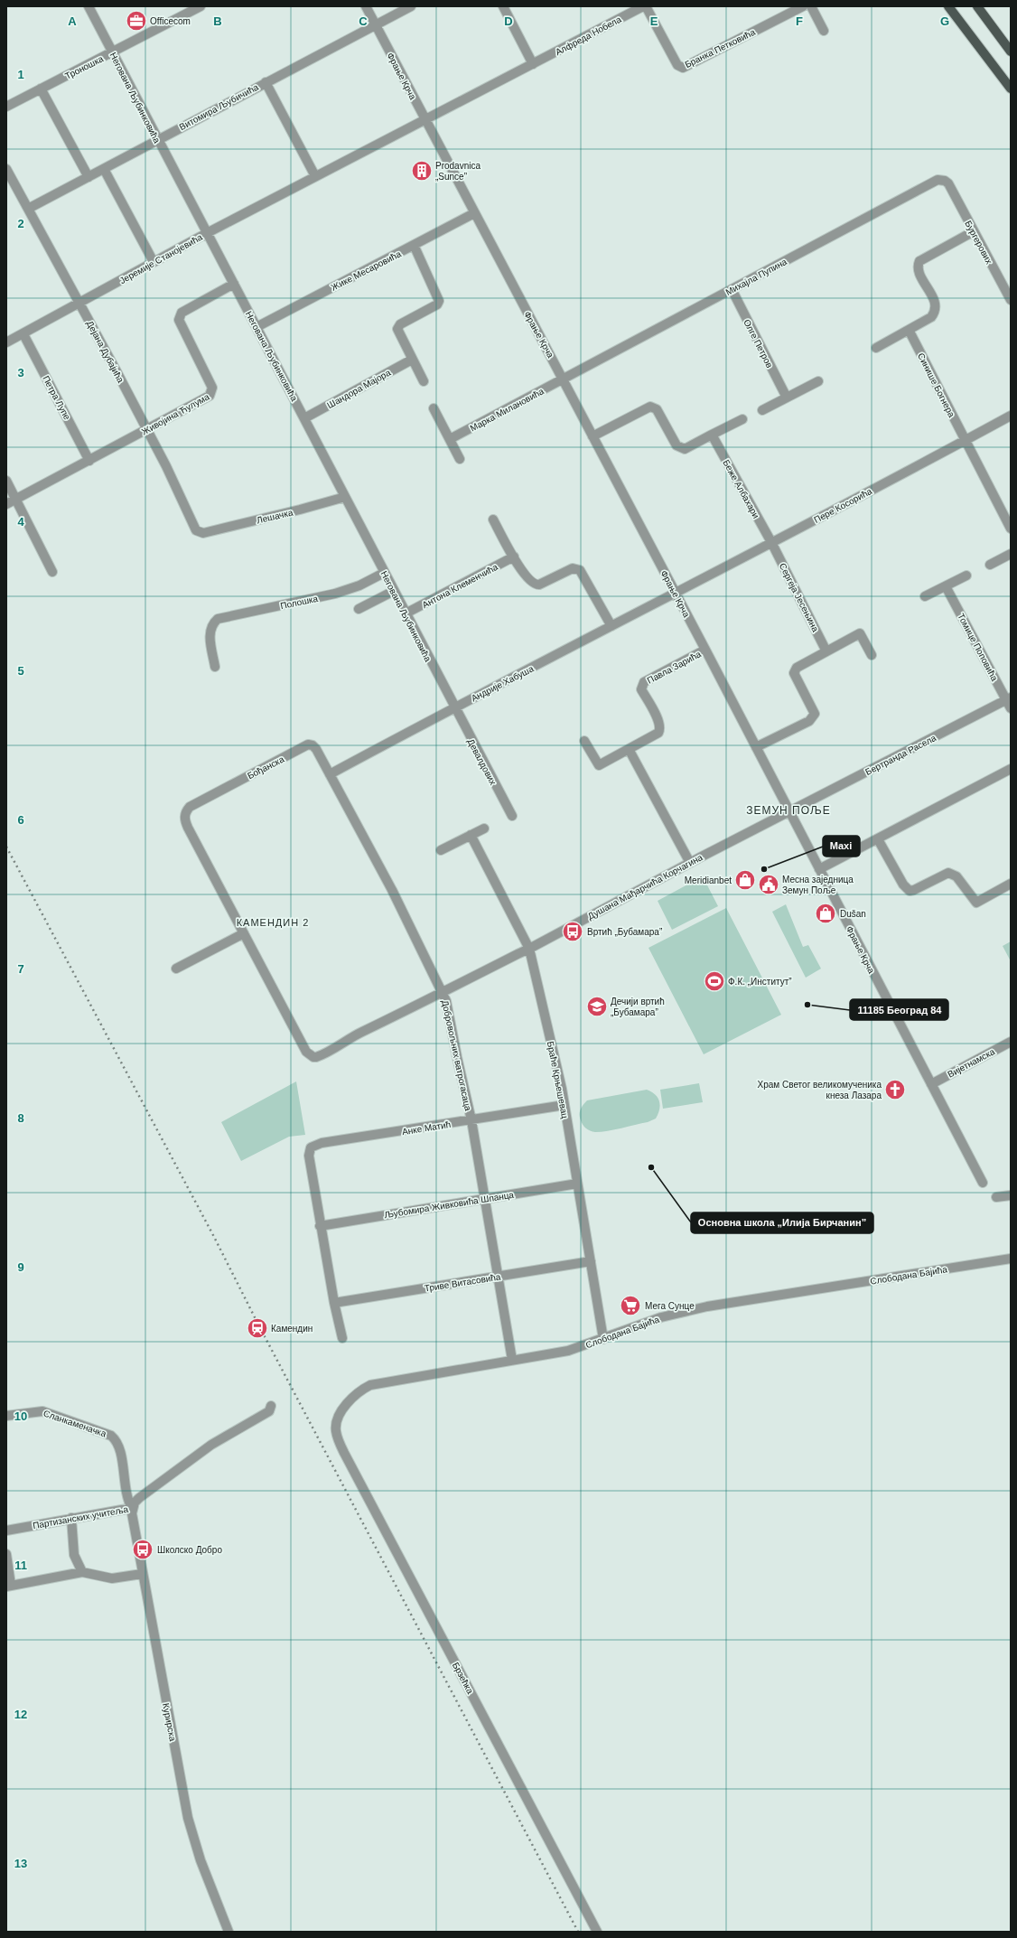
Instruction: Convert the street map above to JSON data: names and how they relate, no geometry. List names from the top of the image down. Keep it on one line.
{"streets":{"street":["Алфреда Нобела","Бранка Петковића","Троношка","Фрање Крча","Негована Љубинковића","Витомира Љубичића","Бургерових","Јеремије Станојевића","Жике Месаровића","Михајла Пупина","Олге Петров","Дејана Дубајића","Синише Богнера","Шандора Мајора","Петра Лупе","Марка Милановића","Живојина Ћулума","Беже Албахари","Пере Косорића","Лешачка","Антона Клеменчића","Сергеја Јесењина","Полошка","Томице Поповића","Павла Зарића","Андрије Хабуша","Бертранда Расела","Девалдових","Бођанска","Душана Мађарчића Корчагина","Добровољних ватрогасаца","Вијетнамска","Браће Крњешевац","Анке Матић","Љубомира Живковића Шпанца","Слободана Бајића","Триве Витасовића","Сланкаменачка","Партизанских учитеља","Брзећка","Курирска"]},"crossings":[["Алфреда Нобела","Бранка Петковића"],["Алфреда Нобела","Фрање Крча"],["Алфреда Нобела","Јеремије Станојевића"],["Троношка","Негована Љубинковића"],["Фрање Крча","Витомира Љубичића"],["Фрање Крча","Јеремије Станојевића"],["Фрање Крча","Жике Месаровића"],["Фрање Крча","Михајла Пупина"],["Фрање Крча","Марка Милановића"],["Фрање Крча","Пере Косорића"],["Фрање Крча","Павла Зарића"],["Фрање Крча","Андрије Хабуша"],["Фрање Крча","Бертранда Расела"],["Фрање Крча","Душана Мађарчића Корчагина"],["Фрање Крча","Вијетнамска"],["Негована Љубинковића","Витомира Љубичића"],["Негована Љубинковића","Јеремије Станојевића"],["Негована Љубинковића","Жике Месаровића"],["Негована Љубинковића","Шандора Мајора"],["Негована Љубинковића","Живојина Ћулума"],["Негована Љубинковића","Лешачка"],["Негована Љубинковића","Антона Клеменчића"],["Негована Љубинковића","Полошка"],["Негована Љубинковића","Андрије Хабуша"],["Негована Љубинковића","Девалдових"],["Витомира Љубичића","Дејана Дубајића"],["Бургерових","Михајла Пупина"],["Јеремије Станојевића","Дејана Дубајића"],["Јеремије Станојевића","Петра Лупе"],["Михајла Пупина","Олге Петров"],["Михајла Пупина","Марка Милановића"],["Дејана Дубајића","Живојина Ћулума"],["Дејана Дубајића","Лешачка"],["Синише Богнера","Пере Косорића"],["Петра Лупе","Живојина Ћулума"],["Беже Албахари","Пере Косорића"],["Беже Албахари","Сергеја Јесењина"],["Пере Косорића","Сергеја Јесењина"],["Пере Косорића","Андрије Хабуша"],["Томице Поповића","Бертранда Расела"],["Андрије Хабуша","Девалдових"],["Андрије Хабуша","Бођанска"],["Андрије Хабуша","Добровољних ватрогасаца"],["Бертранда Расела","Душана Мађарчића Корчагина"],["Бођанска","Душана Мађарчића Корчагина"],["Бођанска","Добровољних ватрогасаца"],["Душана Мађарчића Корчагина","Добровољних ватрогасаца"],["Душана Мађарчића Корчагина","Браће Крњешевац"],["Добровољних ватрогасаца","Анке Матић"],["Добровољних ватрогасаца","Љубомира Живковића Шпанца"],["Добровољних ватрогасаца","Слободана Бајића"],["Добровољних ватрогасаца","Триве Витасовића"],["Браће Крњешевац","Анке Матић"],["Браће Крњешевац","Љубомира Живковића Шпанца"],["Браће Крњешевац","Слободана Бајића"],["Браће Крњешевац","Триве Витасовића"],["Анке Матић","Љубомира Живковића Шпанца"],["Слободана Бајића","Брзећка"],["Сланкаменачка","Партизанских учитеља"],["Сланкаменачка","Курирска"],["Партизанских учитеља","Курирска"]],"districts":["ЗЕМУН ПОЉЕ","КАМЕНДИН 2"],"places":{"office":["Officecom"],"building":["Prodavnica „Sunce”"],"other":["Maxi","11185 Београд 84","Основна школа „Илија Бирчанин”"],"shop":["Meridianbet","Dušan"],"public building":["Месна заједница Земун Поље"],"bus stop":["Вртић „Бубамара”","Школско Добро"],"sports":["Ф.К. „Институт”"],"school or university":["Дечији вртић „Бубамара”"],"church":["Храм Светог великомученика кнеза Лазара"],"supermarket":["Мега Сунце"],"station":["Камендин"]},"grid":{"columns":["A","B","C","D","E","F","G"],"rows":["1","2","3","4","5","6","7","8","9","10","11","12","13"]}}
